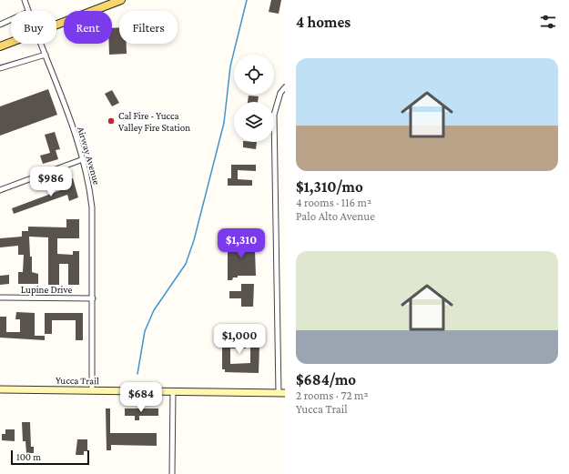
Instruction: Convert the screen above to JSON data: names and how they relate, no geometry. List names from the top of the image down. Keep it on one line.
{"streets":{"main road":["Yucca Trail"],"street":["Airway Avenue","Lupine Drive"]},"crossings":[["Airway Avenue","Lupine Drive"],["Airway Avenue","Yucca Trail"]],"places":["Cal Fire - Yucca Valley Fire Station"],"scale_bar":"100 m","page":{"heading":"4 homes","chip":["Buy","Rent","Filters"],"list":[{"name":"$1,310/mo","note":"4 rooms · 116 m² · Palo Alto Avenue"},{"name":"$684/mo","note":"2 rooms · 72 m² · Yucca Trail"}],"price":["$986","$1,310","$1,000","$684"],"scale":"100 m"}}
